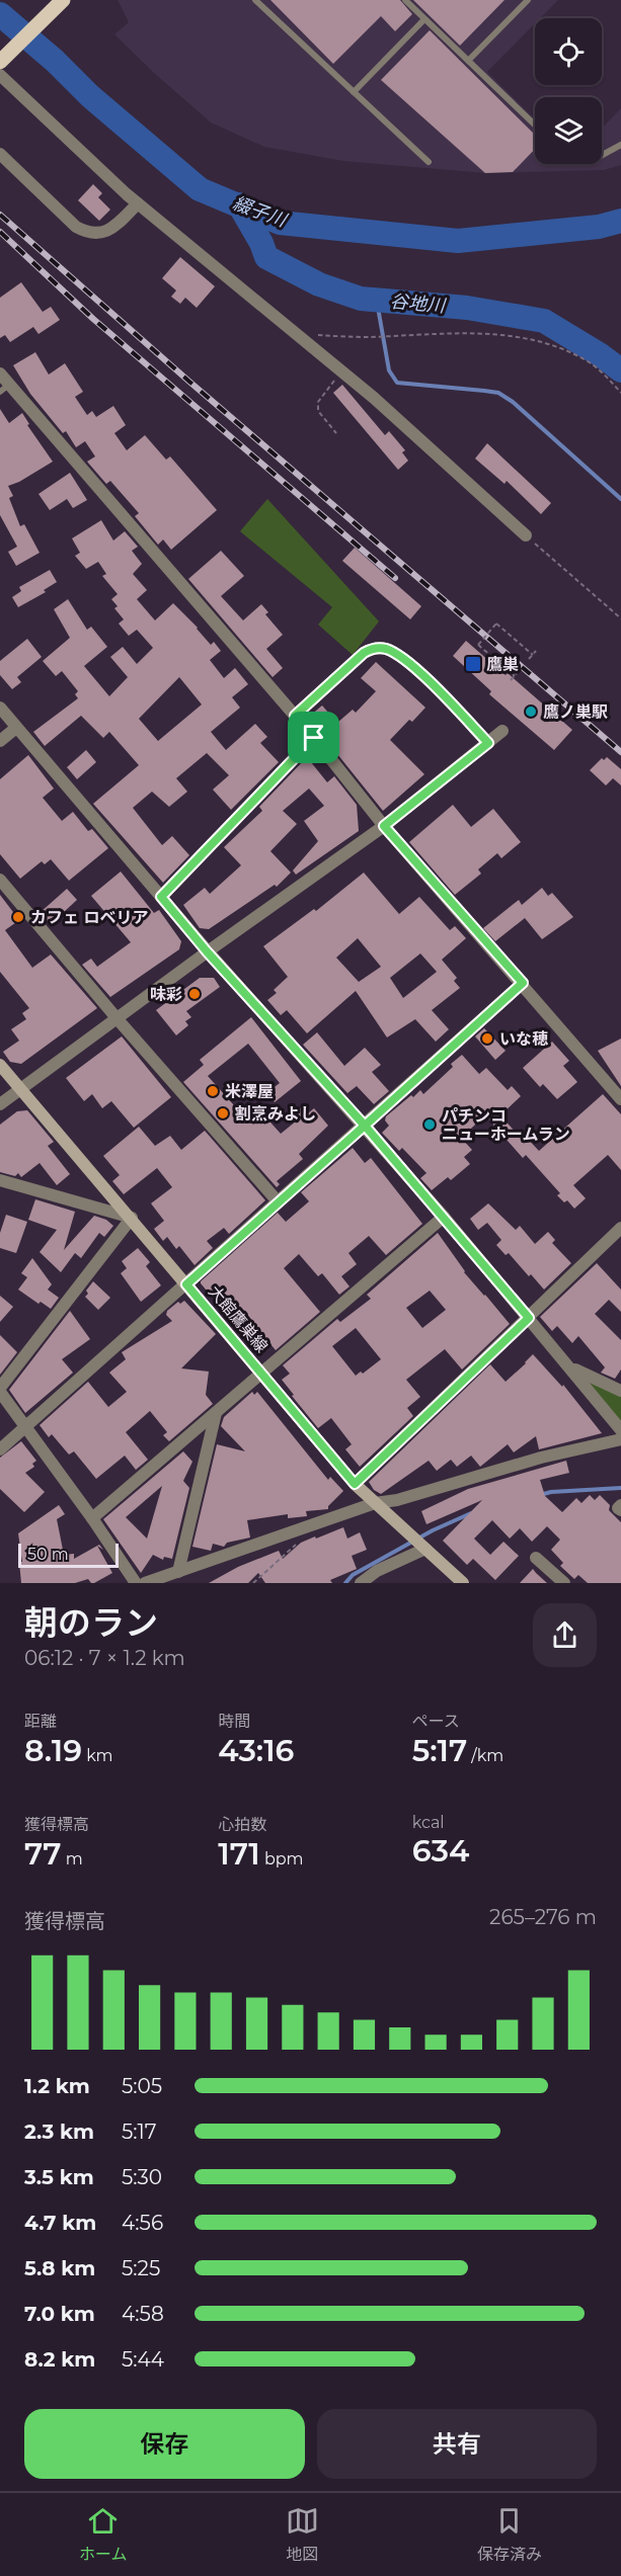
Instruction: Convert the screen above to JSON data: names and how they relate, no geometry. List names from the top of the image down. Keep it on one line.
{"streets":{"main road":["大館鷹巣線"]},"water":["綴子川","谷地川"],"places":{"transit":["鷹巣"],"other":["鷹ノ巣駅","カフェ ロベリア","味彩","いな穂","米澤屋","割烹みよし","パチンコ ニューホームラン"]},"scale_bar":"50 m","page":{"scale":"50 m","heading":["朝のラン","06:12 · 7 × 1.2 km"],"stats":[["距離","8.19 km"],["時間","43:16"],["ペース","5:17 /km"],["獲得標高","77 m"],["心拍数","171 bpm"],["kcal","634"]],"chart":["獲得標高","265–276 m"],"list":[{"name":"1.2 km","note":"5:05"},{"name":"2.3 km","note":"5:17"},{"name":"3.5 km","note":"5:30"},{"name":"4.7 km","note":"4:56"},{"name":"5.8 km","note":"5:25"},{"name":"7.0 km","note":"4:58"},{"name":"8.2 km","note":"5:44"}],"buttons":["保存","共有"],"tabs":["ホーム","地図","保存済み"]}}
